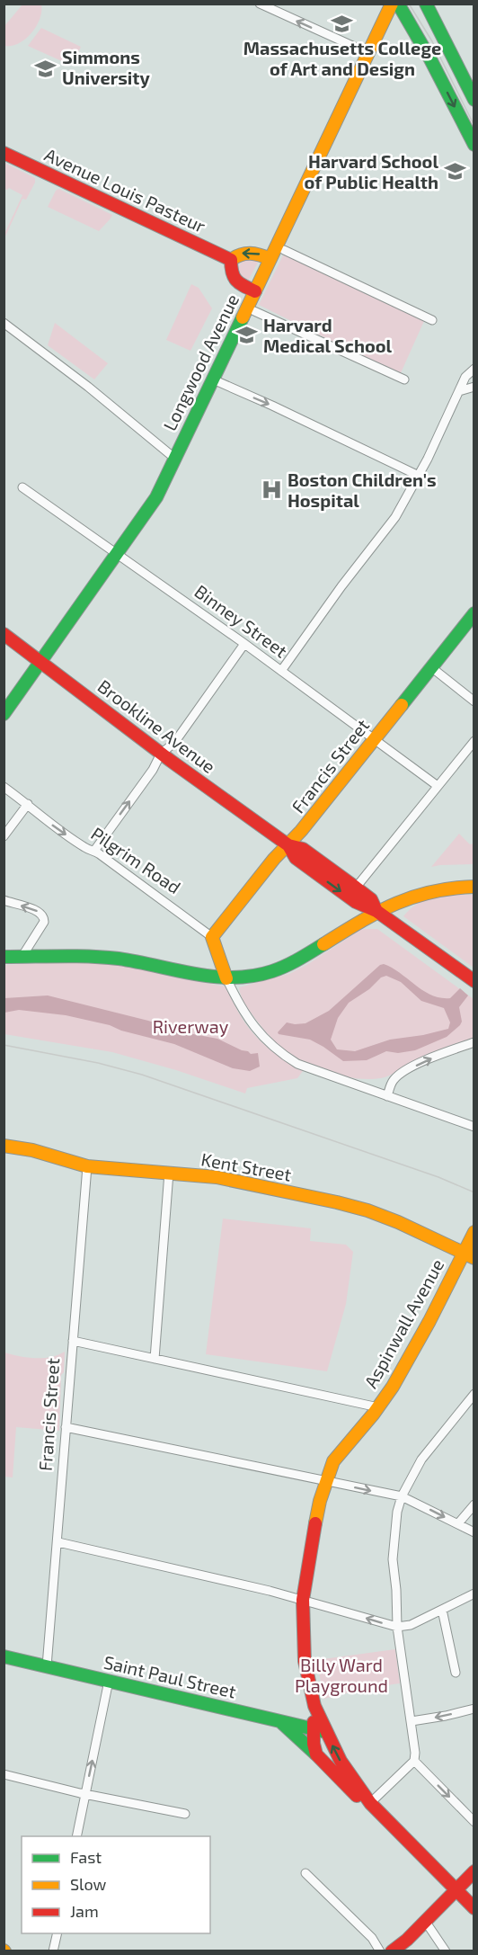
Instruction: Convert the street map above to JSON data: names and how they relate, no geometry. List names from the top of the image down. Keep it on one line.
{"streets":{"main road":["Avenue Louis Pasteur","Longwood Avenue","Brookline Avenue","Francis Street","Kent Street","Aspinwall Avenue","Saint Paul Street"],"street":["Binney Street","Pilgrim Road"]},"crossings":[["Longwood Avenue","Binney Street"],["Longwood Avenue","Brookline Avenue"],["Binney Street","Francis Street"],["Brookline Avenue","Francis Street"],["Francis Street","Pilgrim Road"],["Francis Street","Kent Street"],["Francis Street","Saint Paul Street"],["Kent Street","Aspinwall Avenue"],["Aspinwall Avenue","Saint Paul Street"]],"parks":["Riverway","Billy Ward Playground"],"places":{"school or university":["Massachusetts College of Art and Design","Simmons University","Harvard School of Public Health","Harvard Medical School"],"hospital":["Boston Children's Hospital"]},"legend":["Fast","Slow","Jam"]}
